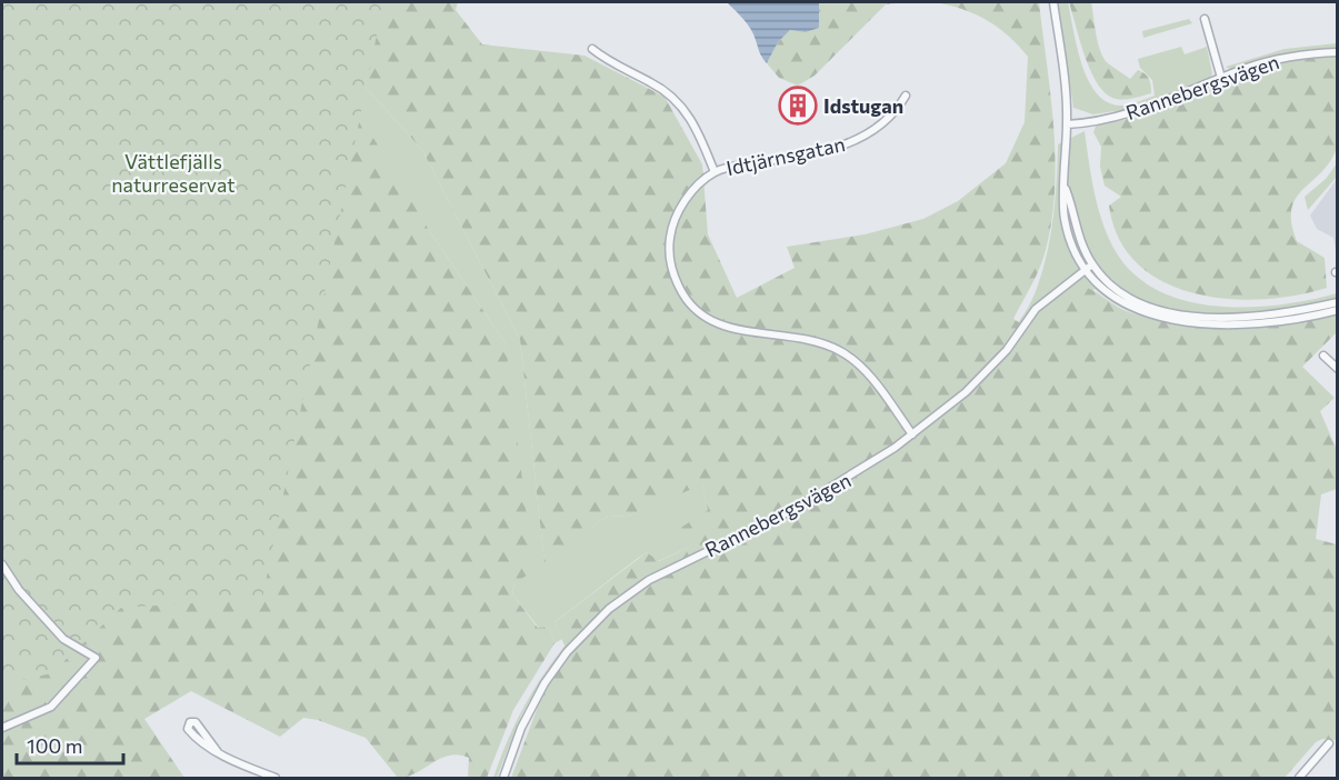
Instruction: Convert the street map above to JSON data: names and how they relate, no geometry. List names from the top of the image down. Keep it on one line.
{"streets":{"street":["Rannebergsvägen","Idtjärnsgatan"]},"crossings":[["Rannebergsvägen","Idtjärnsgatan"]],"parks":["Vättlefjälls naturreservat"],"places":{"building":["Idstugan"]},"scale_bar":"100 m"}
